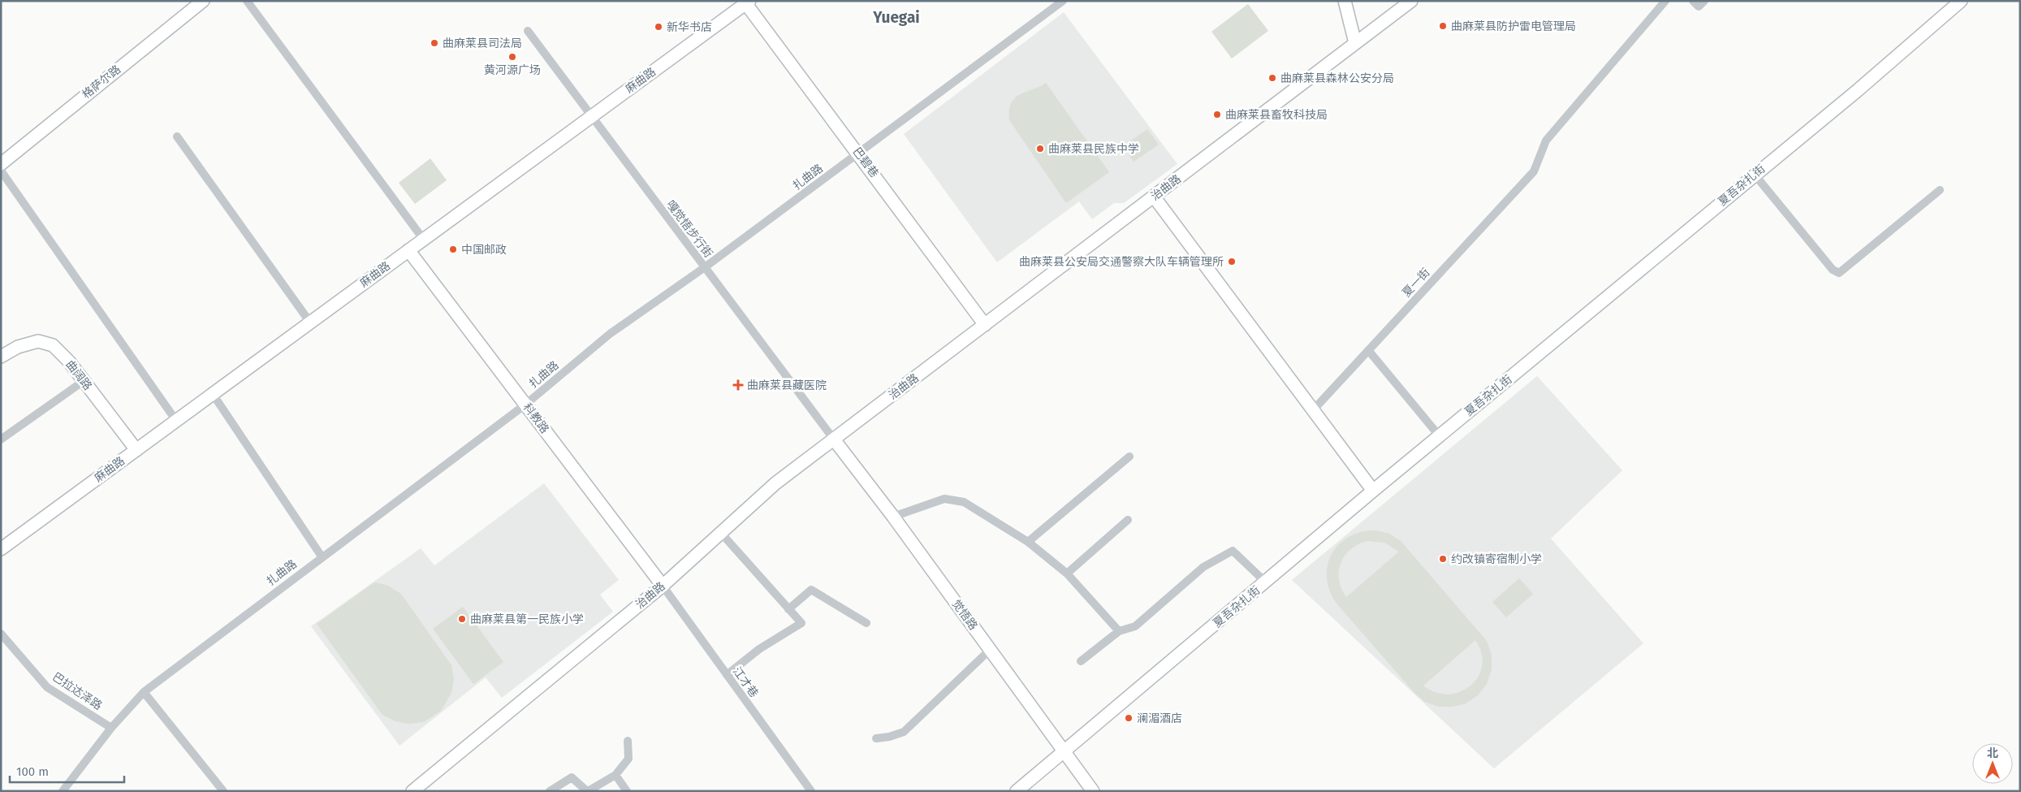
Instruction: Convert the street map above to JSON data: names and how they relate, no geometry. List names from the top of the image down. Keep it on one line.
{"streets":{"main road":["麻曲路","格萨尔路","巴碧巷","夏吾杂扎街","治曲路","曲阔路","科教路","觉悟路"],"street":["扎曲路","嘎觉悟步行街","夏一街","江才巷","巴拉达泽路"]},"crossings":[["麻曲路","巴碧巷"],["麻曲路","嘎觉悟步行街"],["麻曲路","曲阔路"],["麻曲路","科教路"],["巴碧巷","扎曲路"],["巴碧巷","治曲路"],["扎曲路","嘎觉悟步行街"],["扎曲路","科教路"],["扎曲路","巴拉达泽路"],["夏吾杂扎街","觉悟路"],["治曲路","嘎觉悟步行街"],["治曲路","科教路"],["治曲路","觉悟路"],["治曲路","江才巷"],["嘎觉悟步行街","觉悟路"],["科教路","江才巷"]],"districts":["Yuegai"],"places":{"other":["曲麻莱县防护雷电管理局","新华书店","曲麻莱县司法局","黄河源广场","曲麻莱县森林公安分局","曲麻莱县畜牧科技局","曲麻莱县民族中学","中国邮政","曲麻莱县公安局交通警察大队车辆管理所","约改镇寄宿制小学","曲麻莱县第一民族小学","澜湄酒店"],"health":["曲麻莱县藏医院"]},"scale_bar":"100 m","north":"top"}
